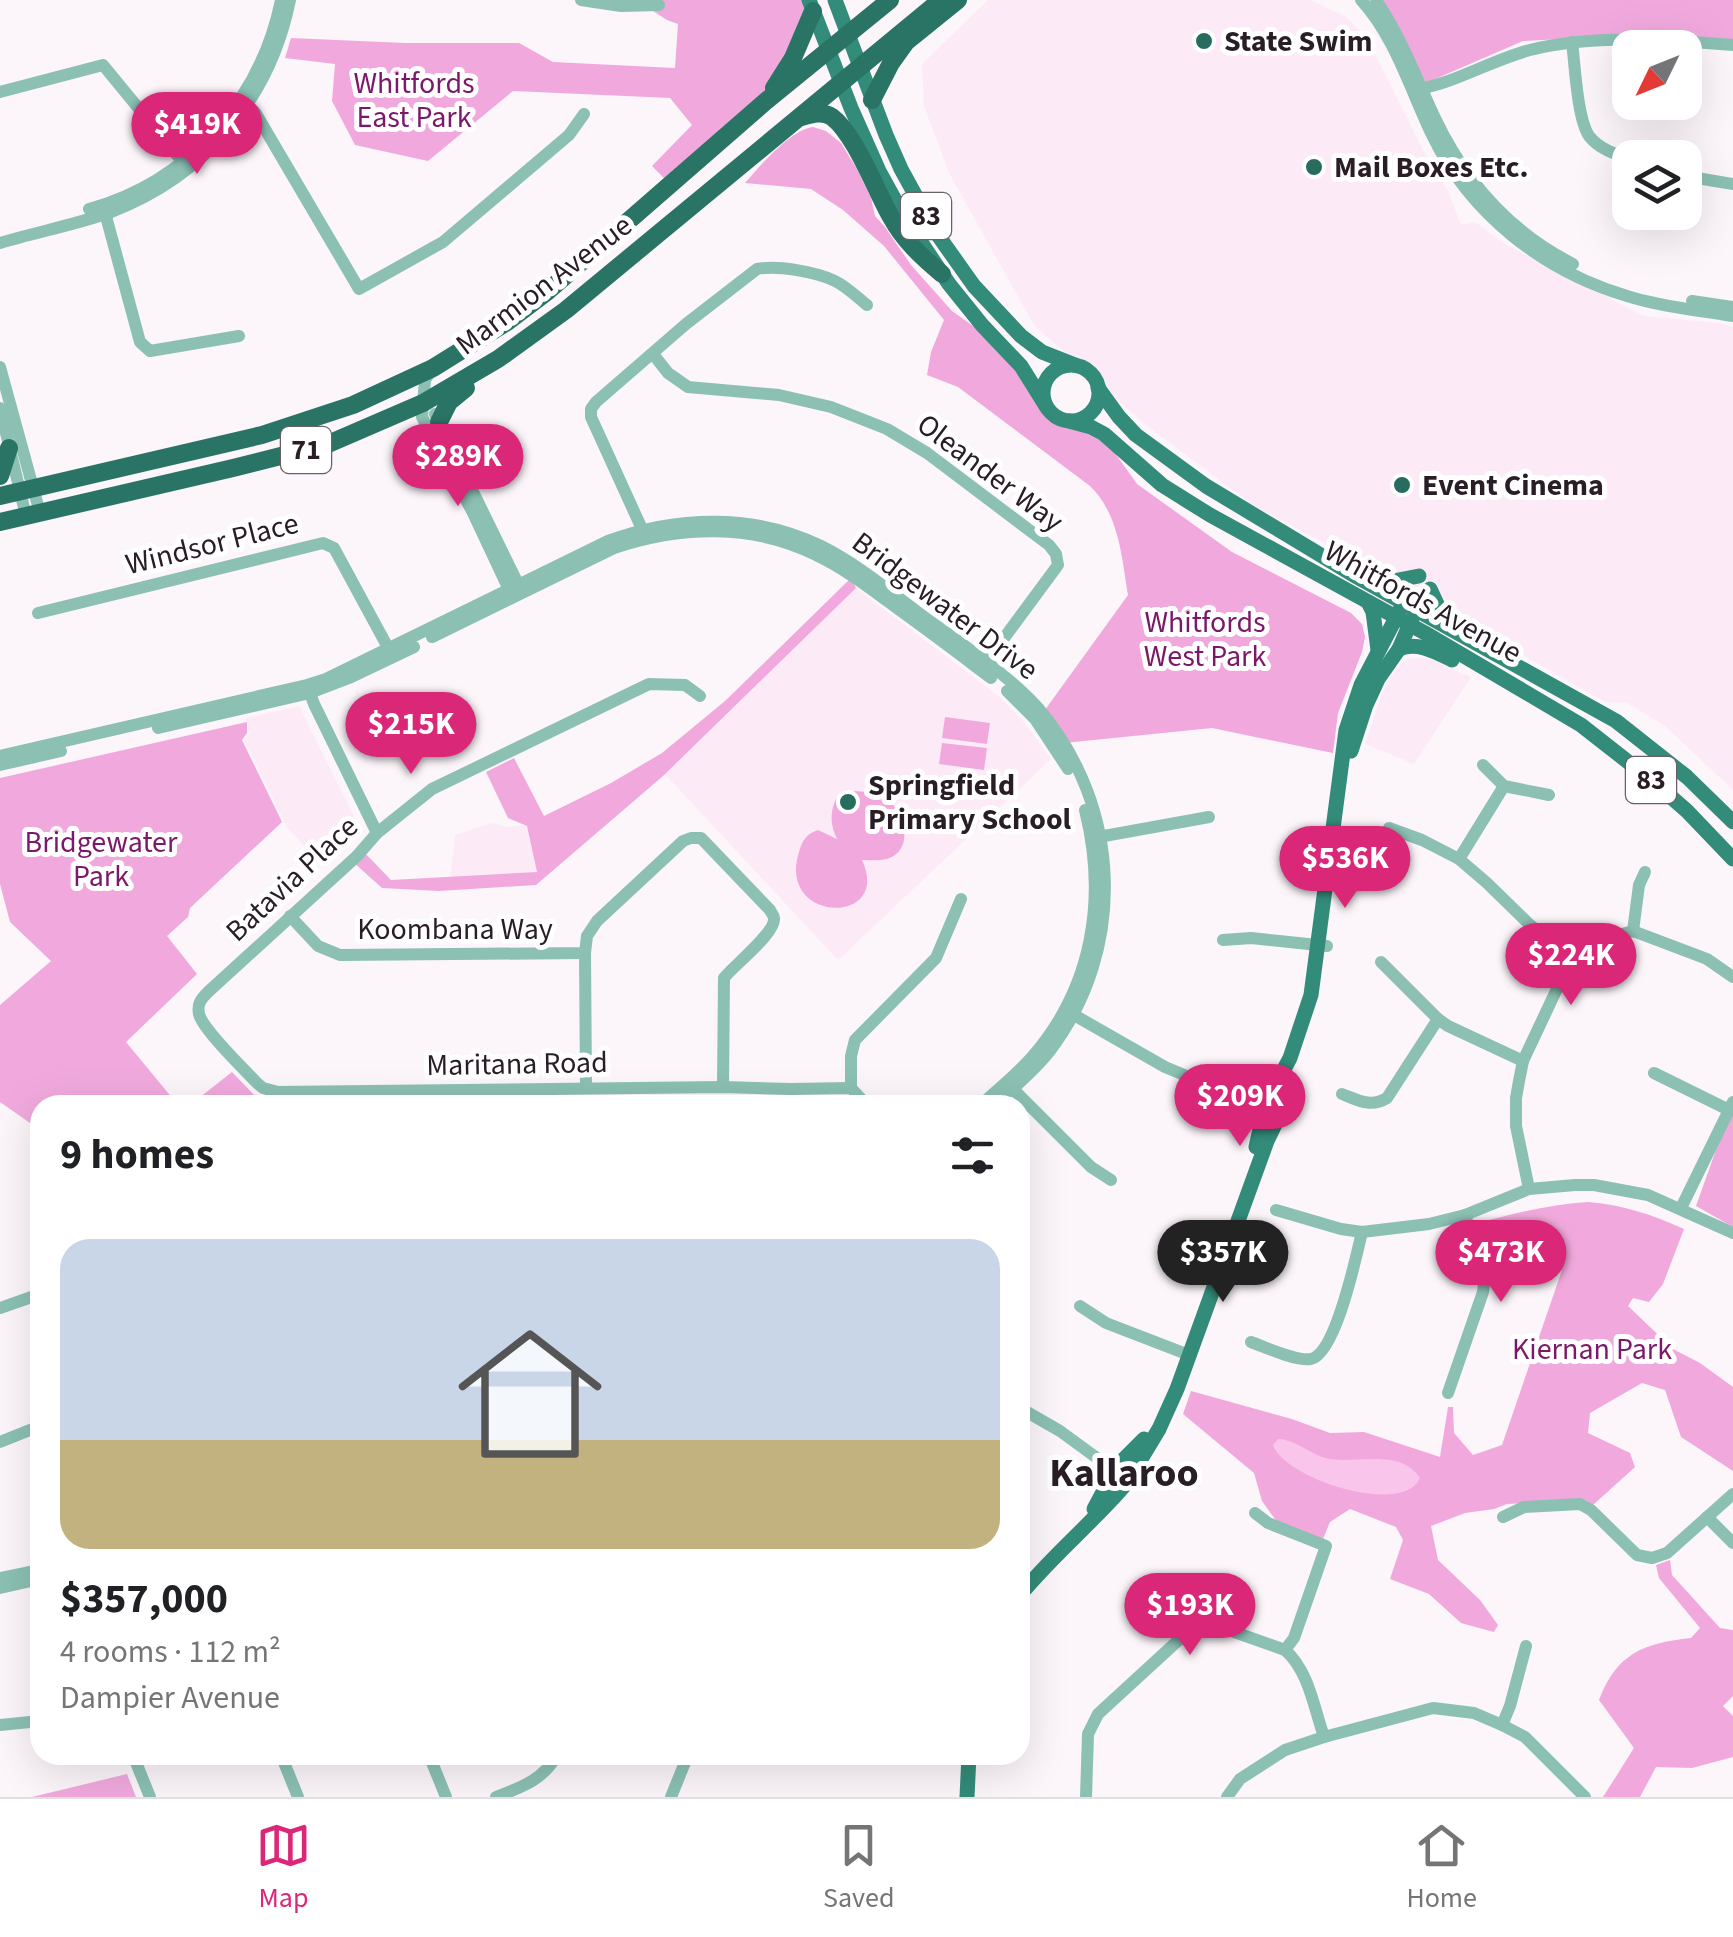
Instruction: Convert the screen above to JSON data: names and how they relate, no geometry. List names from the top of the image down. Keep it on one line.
{"streets":{"highway":["Marmion Avenue","71"],"main road":["83","Whitfords Avenue"],"street":["Oleander Way","Windsor Place","Bridgewater Drive","Batavia Place","Koombana Way","Maritana Road"]},"crossings":[["83","Marmion Avenue"],["83","Whitfords Avenue"],["Oleander Way","Bridgewater Drive"],["Windsor Place","Bridgewater Drive"],["Batavia Place","Koombana Way"],["Batavia Place","Maritana Road"],["Koombana Way","Maritana Road"]],"districts":["Kallaroo"],"parks":["Whitfords East Park","Whitfords West Park","Bridgewater Park","Kiernan Park"],"places":["State Swim","Mail Boxes Etc.","Event Cinema","Springfield Primary School"],"north":"bottom left","page":{"price":["$419K","$289K","$215K","$536K","$224K","$209K","$357K","$473K","$193K"],"heading":"9 homes","list":[{"name":"$357,000","note":"4 rooms · 112 m² · Dampier Avenue"}],"tabs":["Map","Saved","Home"]}}
